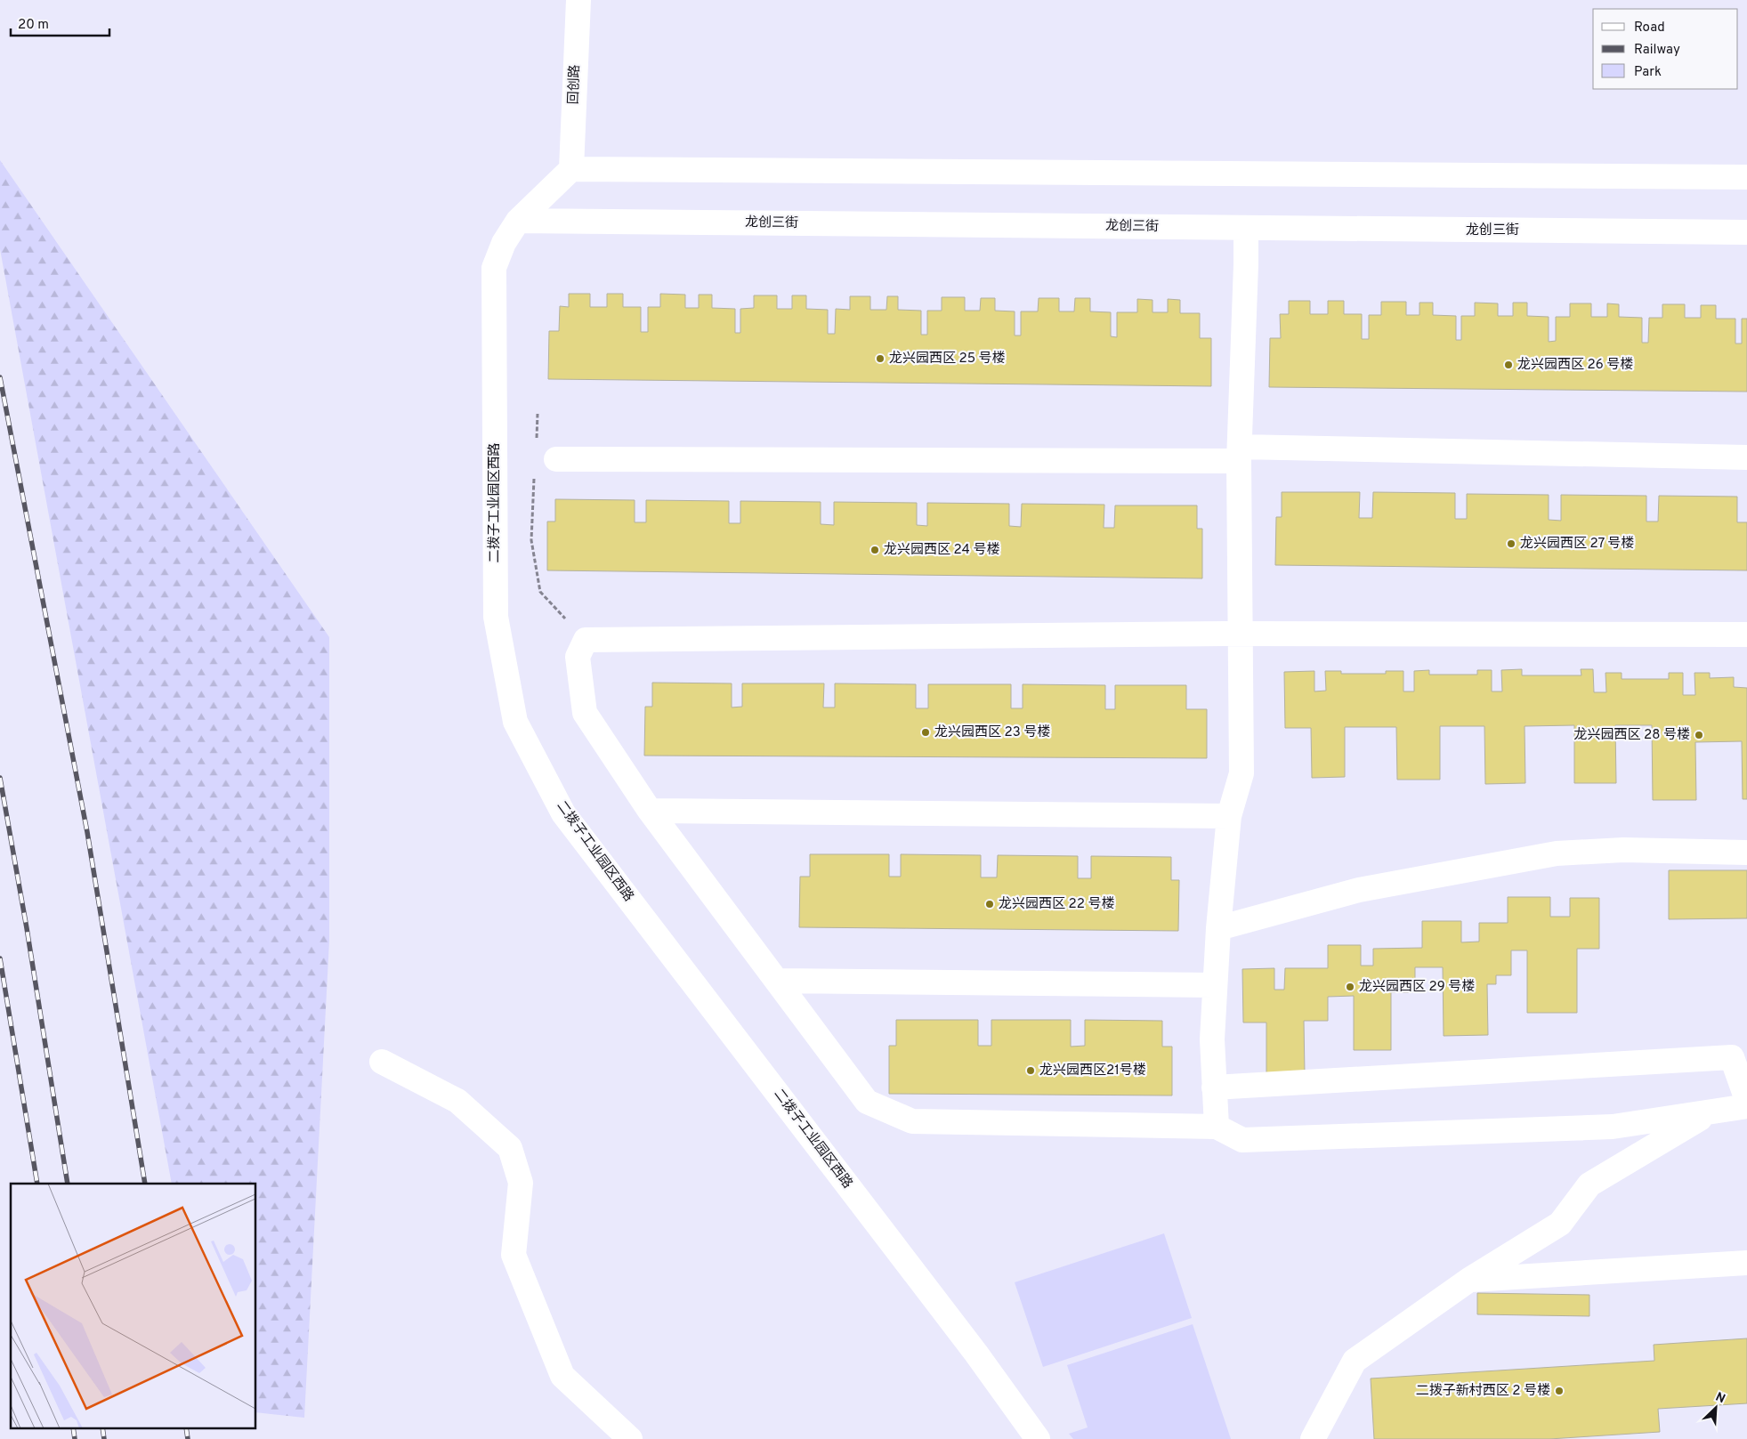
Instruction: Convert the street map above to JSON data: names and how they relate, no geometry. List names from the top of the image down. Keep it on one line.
{"streets":{"street":["回创路","龙创三街","二拨子工业园区西路"]},"crossings":[["回创路","二拨子工业园区西路"],["龙创三街","二拨子工业园区西路"]],"places":["龙兴园西区 25 号楼","龙兴园西区 26 号楼","龙兴园西区 27 号楼","龙兴园西区 24 号楼","龙兴园西区 23 号楼","龙兴园西区 28 号楼","龙兴园西区 22 号楼","龙兴园西区 29 号楼","龙兴园西区21号楼","二拨子新村西区 2 号楼"],"legend":["Road","Railway","Park"],"scale_bar":"20 m","north":"top right"}
